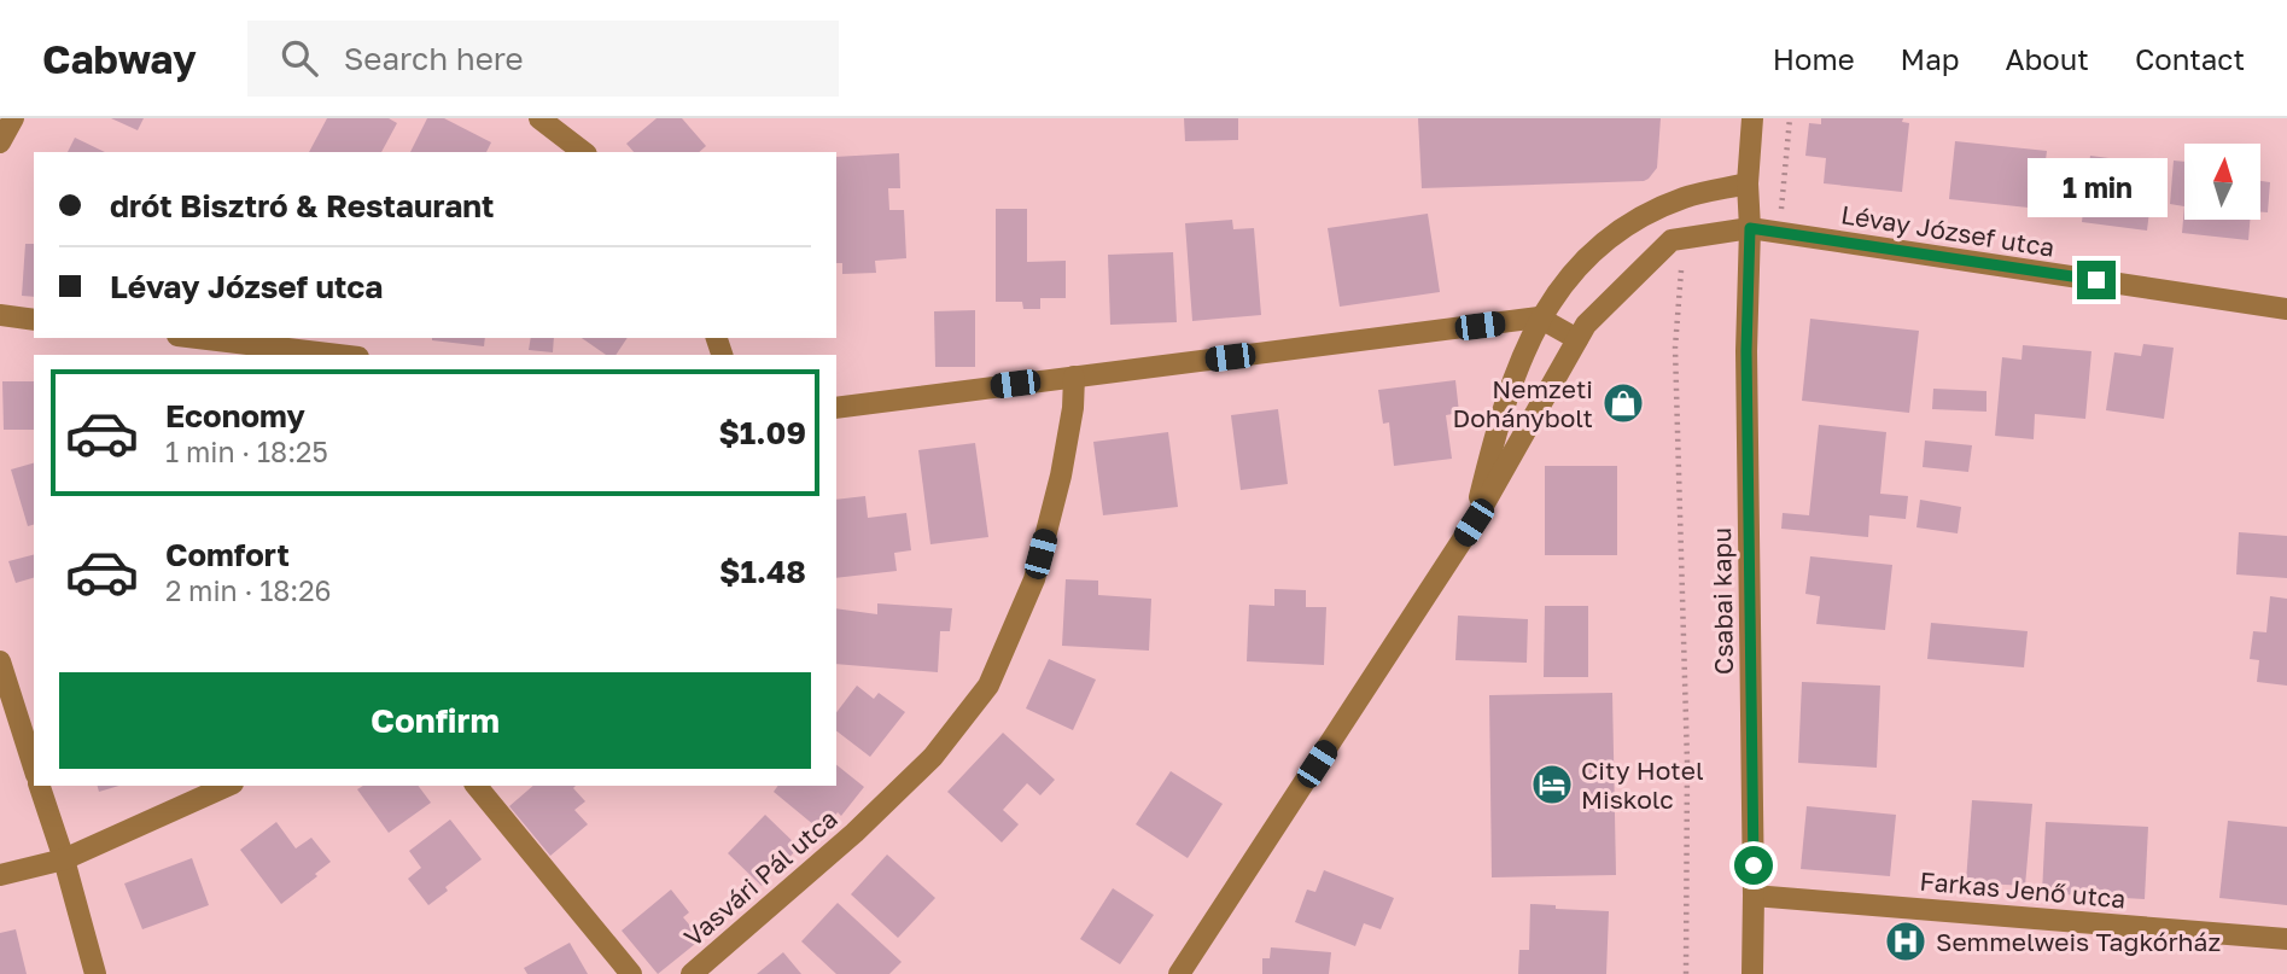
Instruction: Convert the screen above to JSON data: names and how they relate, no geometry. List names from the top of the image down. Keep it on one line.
{"streets":{"street":["Lévay József utca","Csabai kapu","Vasvári Pál utca","Farkas Jenő utca"]},"crossings":[["Lévay József utca","Csabai kapu"],["Csabai kapu","Farkas Jenő utca"]],"places":{"shop":["Nemzeti Dohánybolt"],"hotel":["City Hotel Miskolc"],"hospital":["Semmelweis Tagkórház"]},"north":"top","page":{"header":"Cabway","search":"Search here","nav":["Home","Map","About","Contact"],"banner":["drót Bisztró & Restaurant","Lévay József utca"],"bubble":"1 min","list":[{"name":"Economy","note":"1 min · 18:25","value":"$1.09"},{"name":"Comfort","note":"2 min · 18:26","value":"$1.48"}],"buttons":"Confirm"}}
